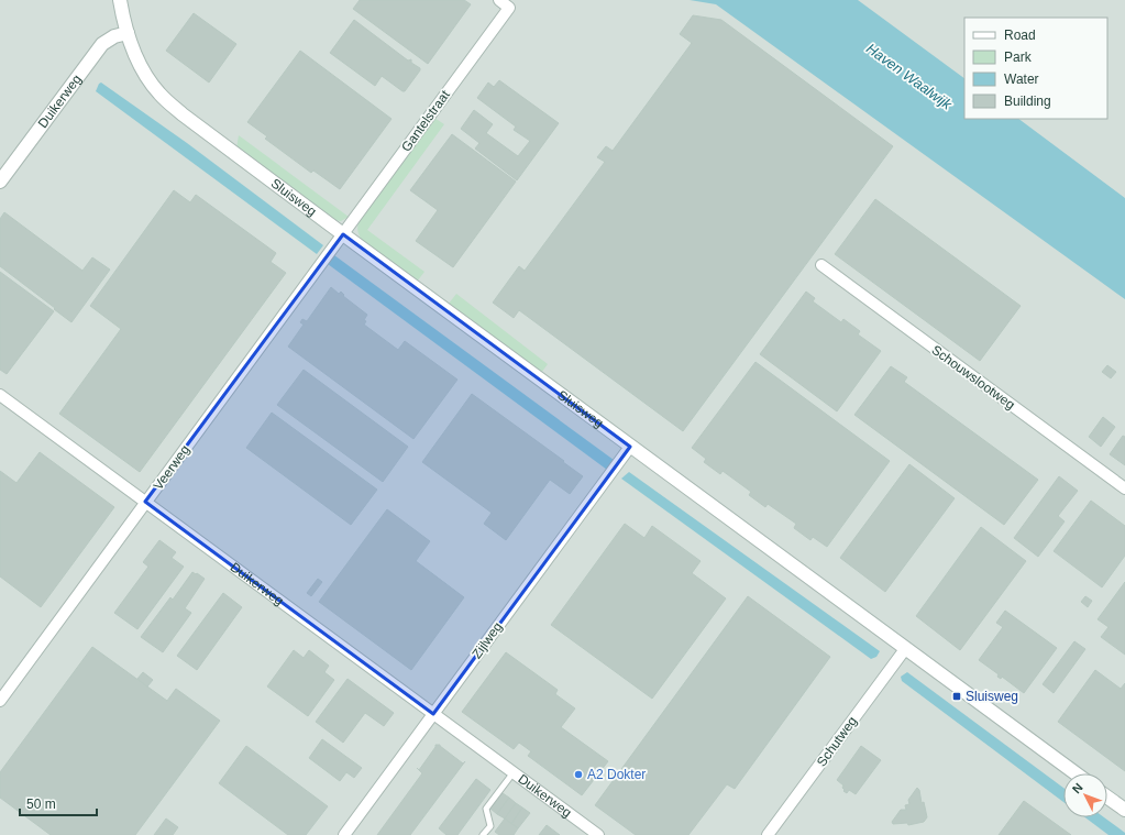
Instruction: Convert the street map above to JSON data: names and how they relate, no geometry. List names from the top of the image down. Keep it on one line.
{"streets":{"street":["Duikerweg","Gantelstraat","Sluisweg","Schouwslootweg","Veerweg","Zijlweg","Schutweg"]},"crossings":[["Duikerweg","Sluisweg"],["Duikerweg","Veerweg"],["Duikerweg","Zijlweg"],["Gantelstraat","Sluisweg"],["Gantelstraat","Veerweg"],["Sluisweg","Veerweg"],["Sluisweg","Zijlweg"],["Sluisweg","Schutweg"]],"water":["Haven Waalwijk"],"places":{"transit":["Sluisweg"],"other":["A2 Dokter"]},"legend":["Road","Park","Water","Building"],"scale_bar":"50 m","north":"top left"}
